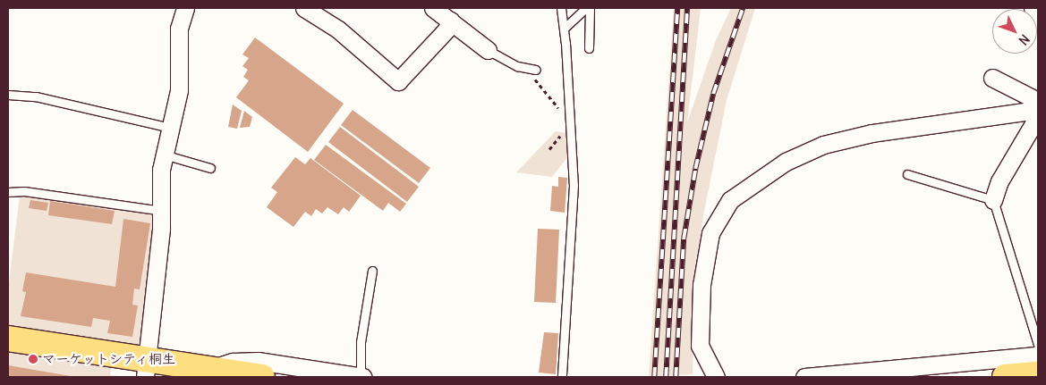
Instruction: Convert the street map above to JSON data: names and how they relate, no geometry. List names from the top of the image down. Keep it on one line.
{"places":["マーケットシティ桐生"],"north":"bottom right"}
